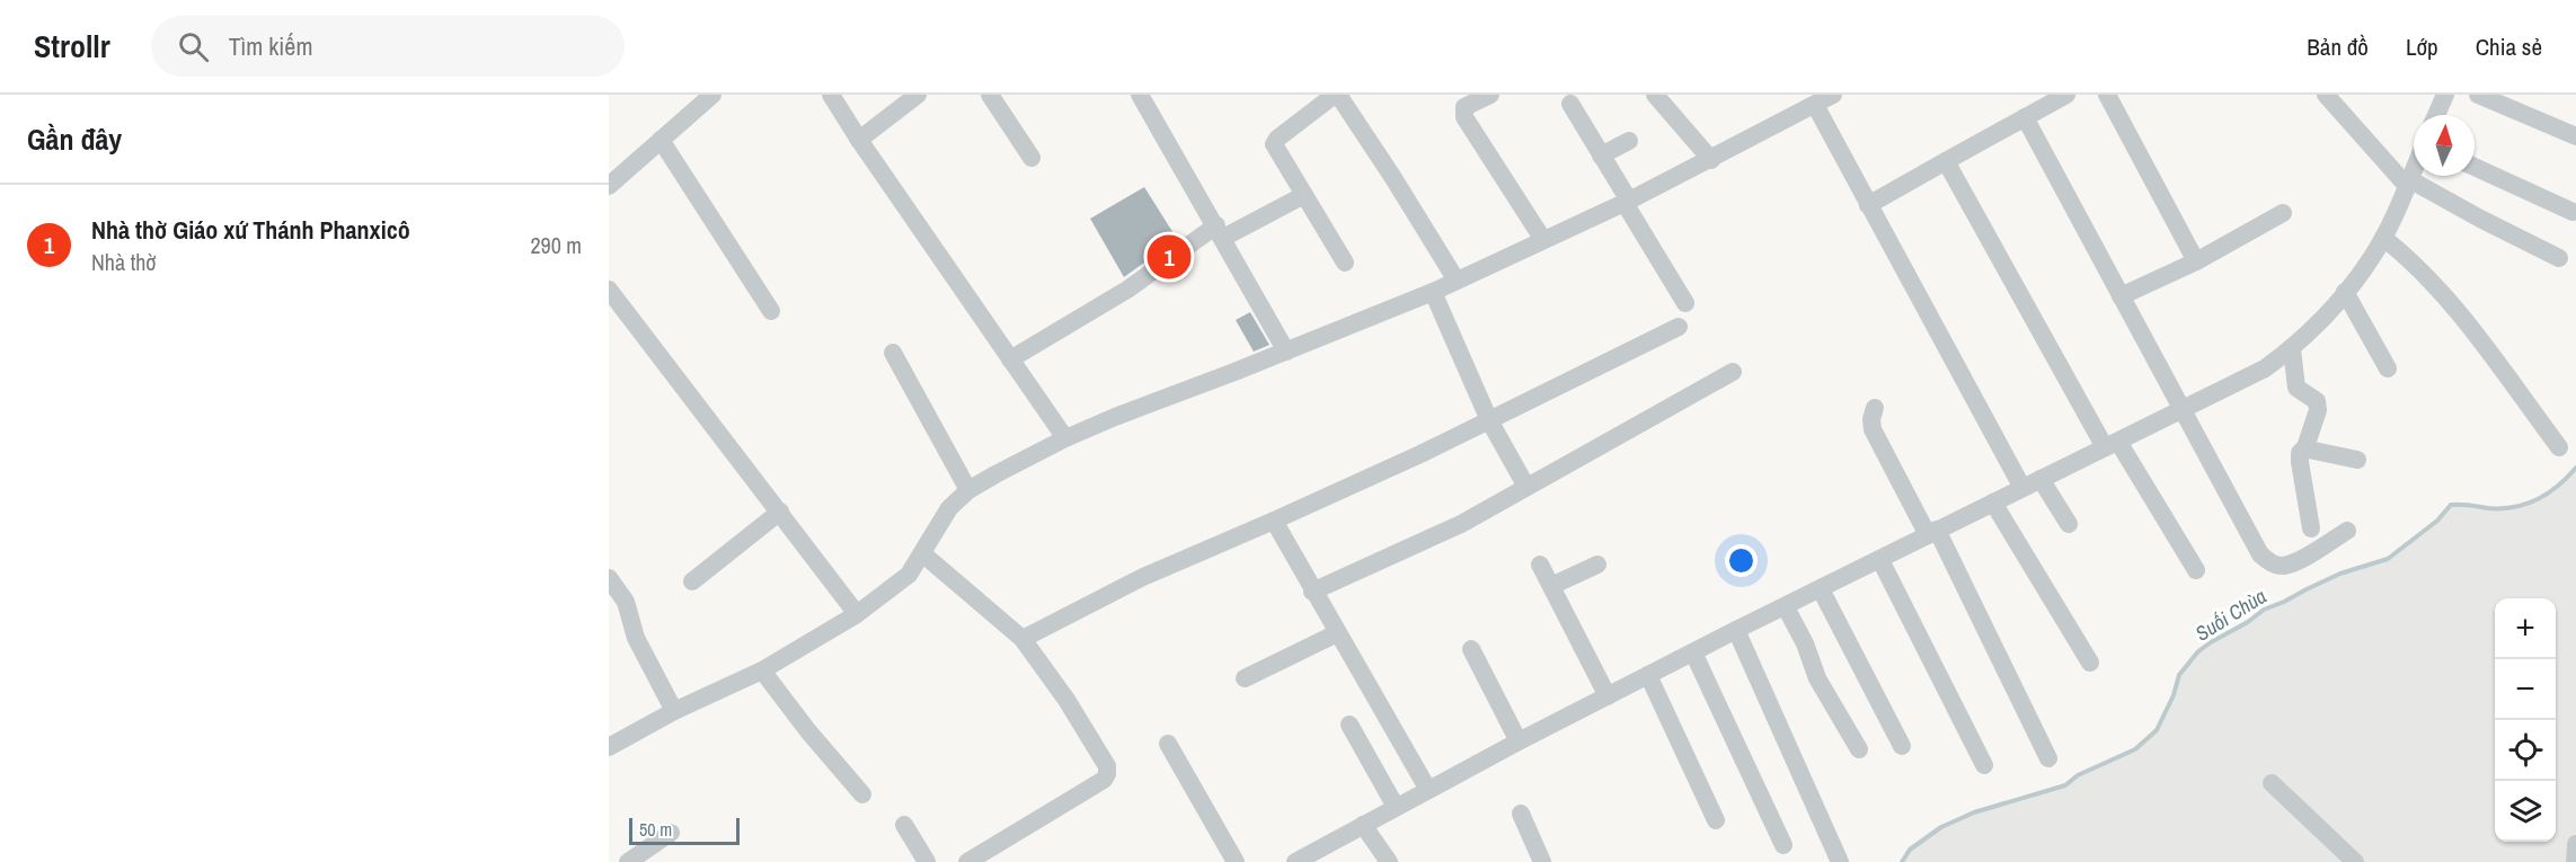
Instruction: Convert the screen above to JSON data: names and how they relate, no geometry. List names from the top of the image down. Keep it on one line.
{"water":["Suối Chùa"],"scale_bar":"50 m","north":"top","page":{"header":"Strollr","search":"Tìm kiếm","nav":["Bản đồ","Lớp","Chia sẻ"],"heading":"Gần đây","list":[{"mark":"1","name":"Nhà thờ Giáo xứ Thánh Phanxicô","note":"Nhà thờ","value":"290 m"}],"pins":"1","map_buttons":["+","−"],"scale":"50 m"}}
